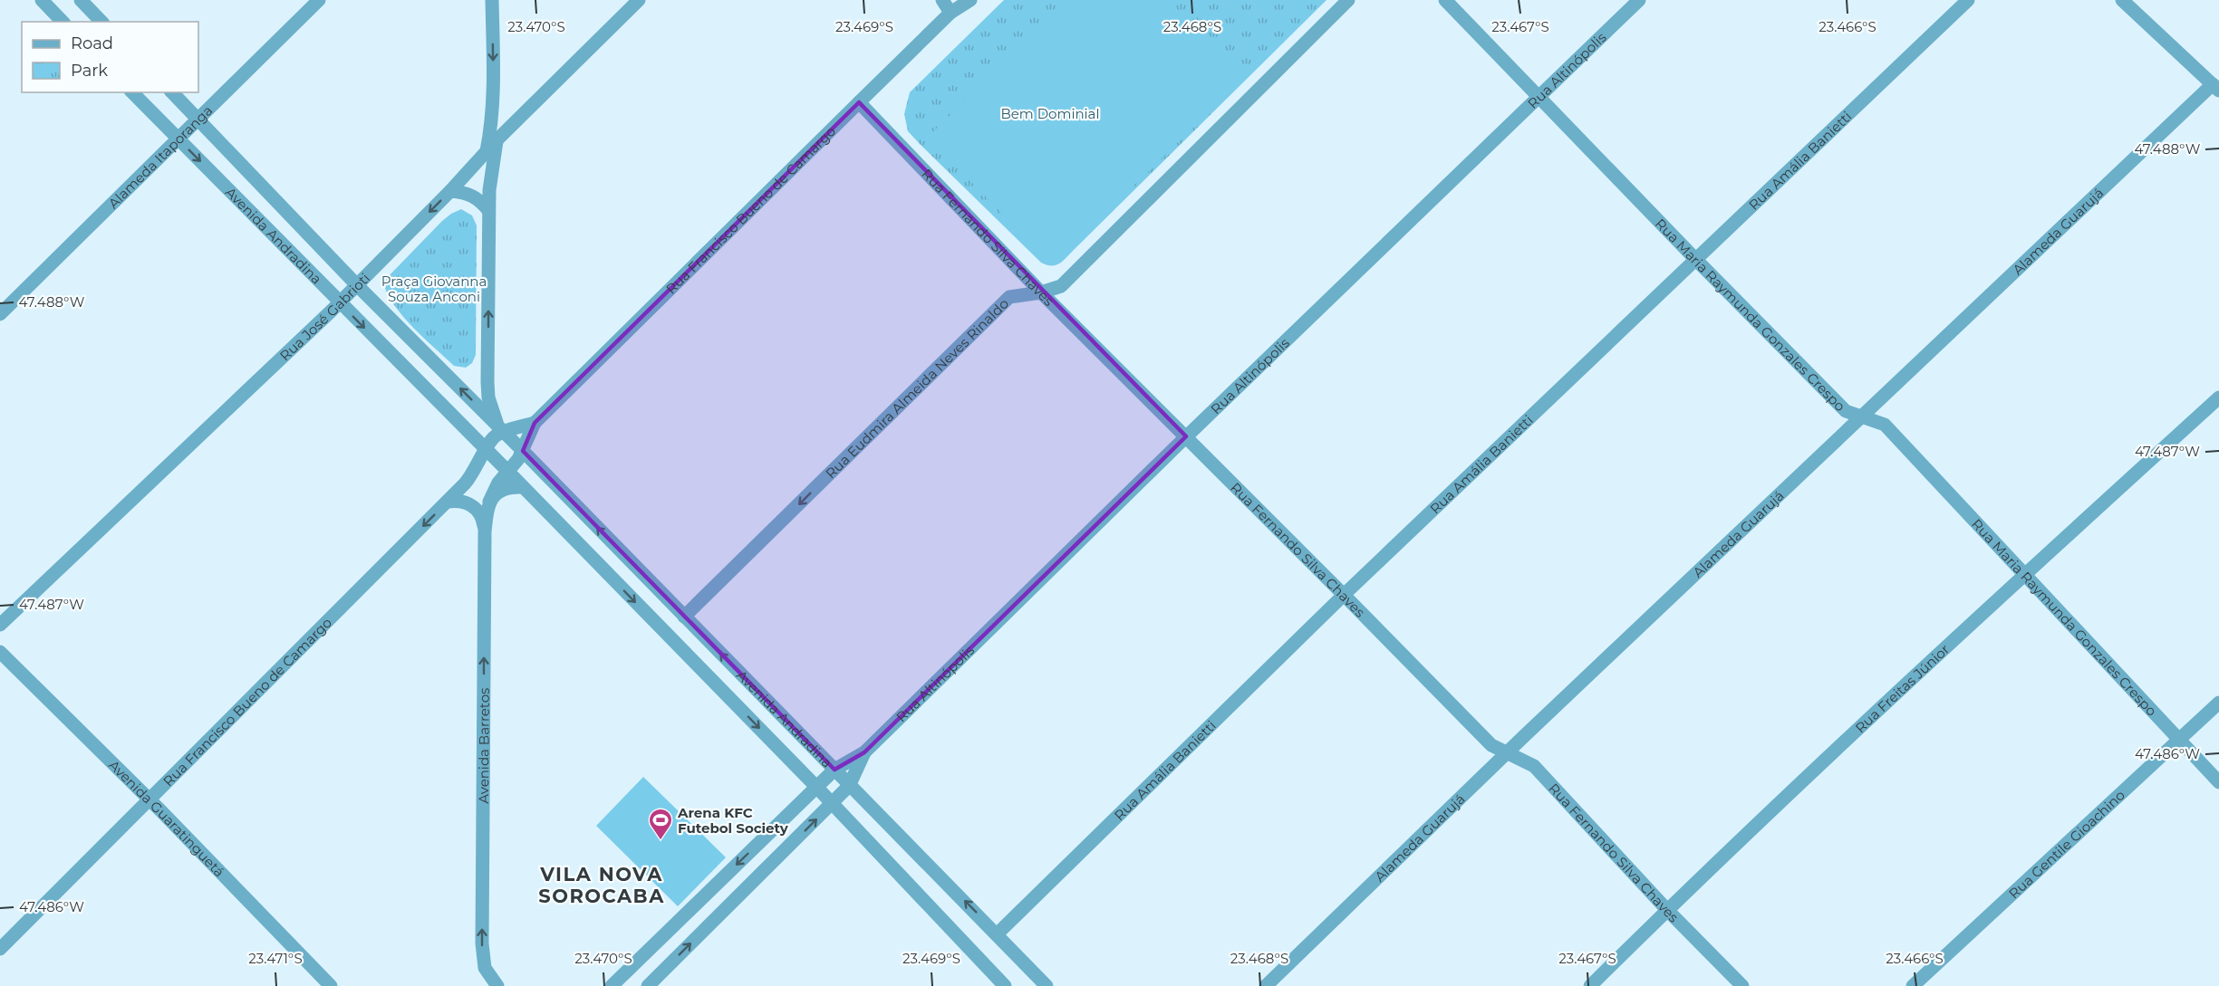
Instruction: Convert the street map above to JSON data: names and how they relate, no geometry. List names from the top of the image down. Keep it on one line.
{"streets":{"street":["Rua Altinópolis","Alameda Itaporanga","Rua Amália Banietti","Rua Francisco Bueno de Camargo","Alameda Guarujá","Avenida Andradina","Rua Fernando Silva Chaves","Rua Maria Raymunda Gonzales Crespo","Rua José Gabrioti","Rua Eudmira Almeida Neves Rinaldo","Rua Freitas Júnior","Avenida Barretos","Avenida Guaratinguetá","Rua Gentile Gioachino"]},"crossings":[["Rua Altinópolis","Avenida Andradina"],["Rua Altinópolis","Rua Fernando Silva Chaves"],["Rua Altinópolis","Rua Maria Raymunda Gonzales Crespo"],["Alameda Itaporanga","Avenida Andradina"],["Rua Amália Banietti","Avenida Andradina"],["Rua Amália Banietti","Rua Fernando Silva Chaves"],["Rua Amália Banietti","Rua Maria Raymunda Gonzales Crespo"],["Rua Francisco Bueno de Camargo","Avenida Andradina"],["Rua Francisco Bueno de Camargo","Rua Fernando Silva Chaves"],["Rua Francisco Bueno de Camargo","Avenida Guaratinguetá"],["Alameda Guarujá","Rua Fernando Silva Chaves"],["Alameda Guarujá","Rua Maria Raymunda Gonzales Crespo"],["Avenida Andradina","Rua José Gabrioti"],["Avenida Andradina","Rua Eudmira Almeida Neves Rinaldo"],["Avenida Andradina","Avenida Barretos"],["Rua Fernando Silva Chaves","Rua Eudmira Almeida Neves Rinaldo"],["Rua Fernando Silva Chaves","Rua Freitas Júnior"],["Rua Maria Raymunda Gonzales Crespo","Rua Freitas Júnior"],["Rua Maria Raymunda Gonzales Crespo","Rua Gentile Gioachino"]],"one_way":["Rua Eudmira Almeida Neves Rinaldo","Avenida Barretos"],"districts":["VILA NOVA SOROCABA"],"parks":["Bem Dominial","Praça Giovanna Souza Anconi"],"places":{"sports":["Arena KFC Futebol Society"]},"legend":["Road","Park"],"coordinates":["23.470°S","23.469°S","23.468°S","23.467°S","23.466°S","47.488°W","47.487°W","47.486°W","23.471°S"]}
